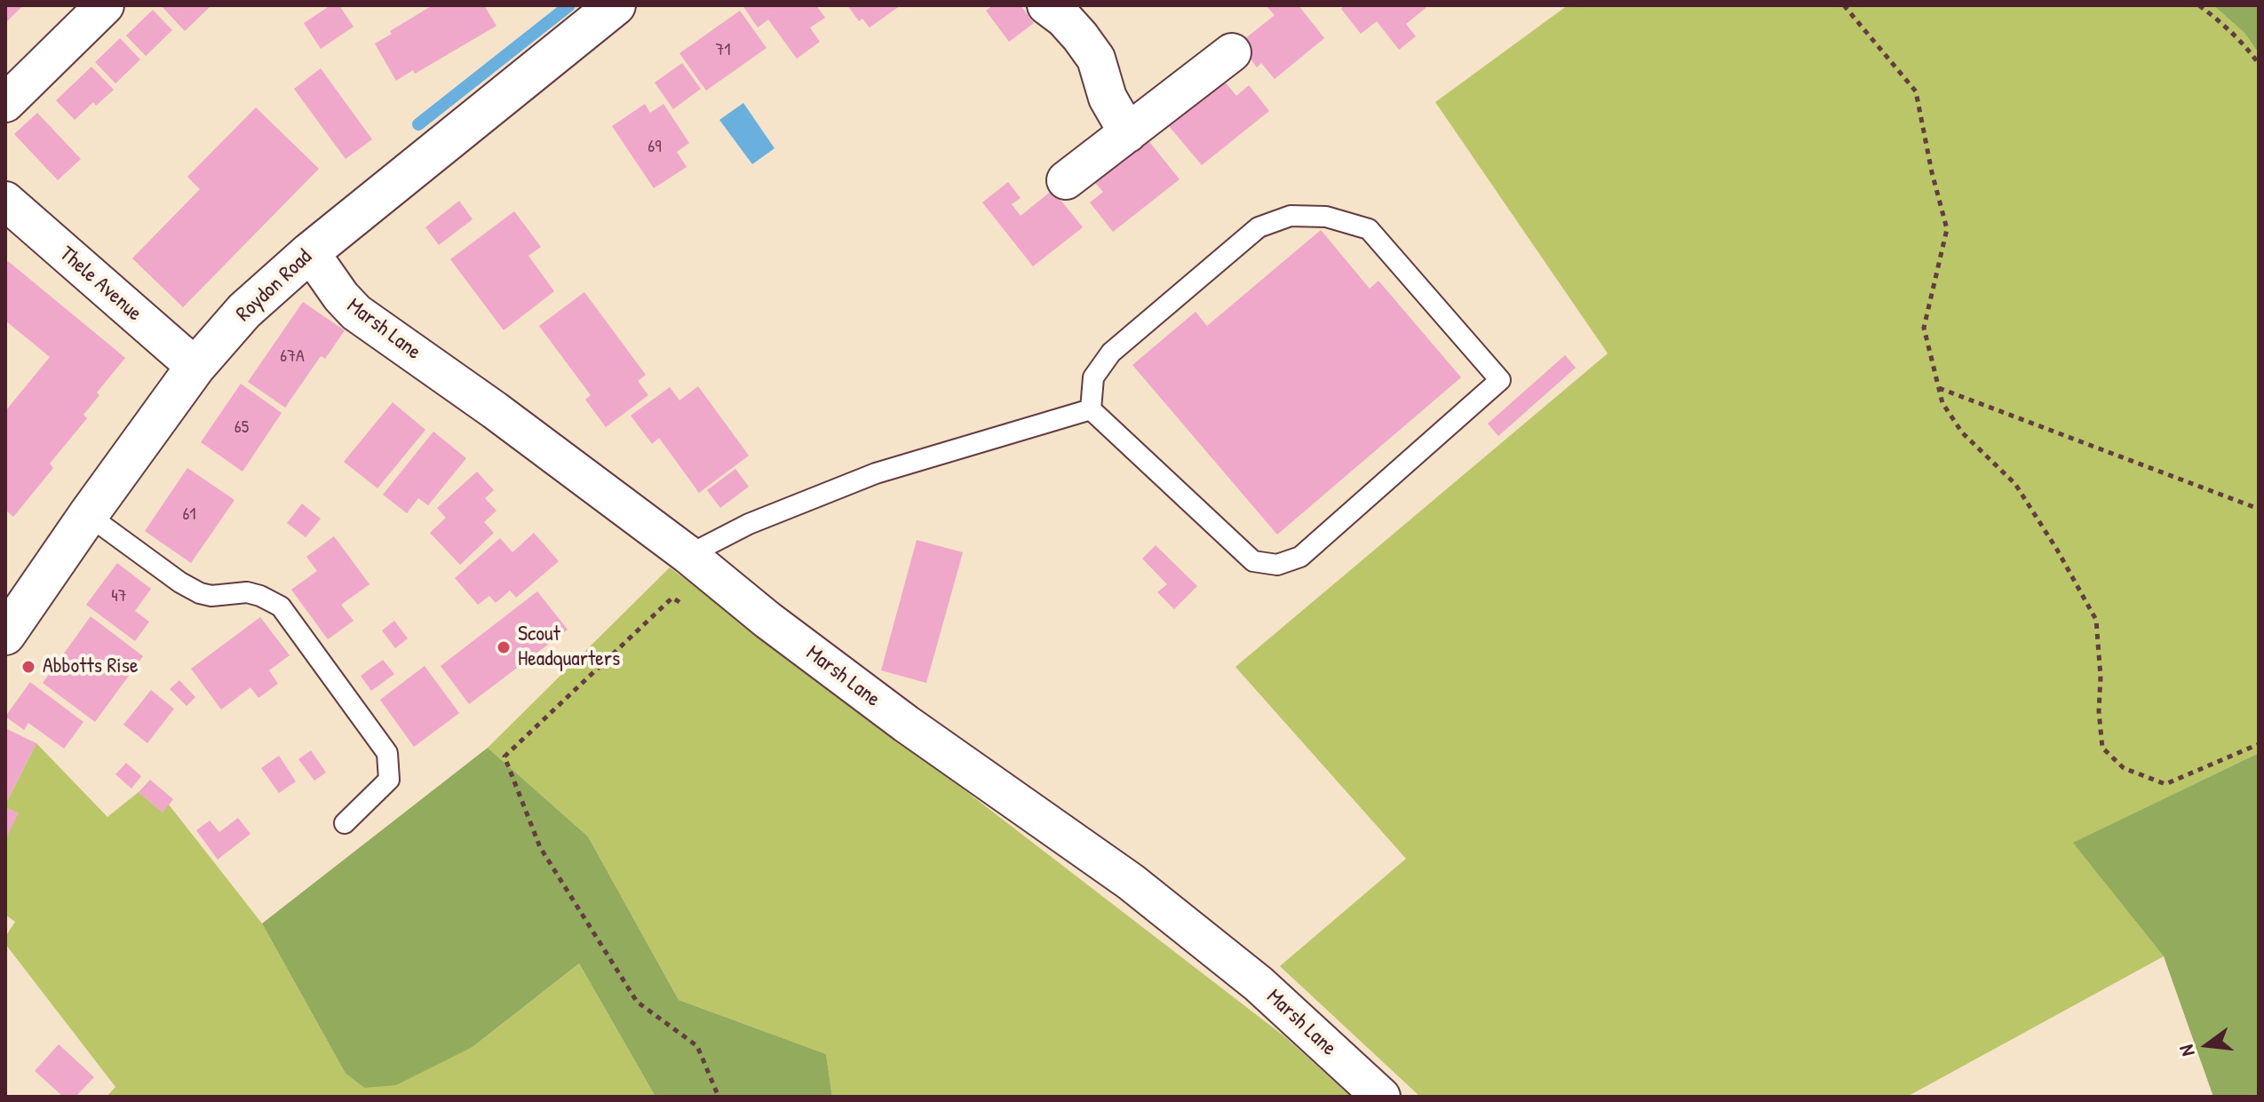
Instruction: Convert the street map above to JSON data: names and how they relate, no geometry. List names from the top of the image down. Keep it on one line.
{"streets":{"main road":["Roydon Road"],"street":["Thele Avenue","Marsh Lane"]},"crossings":[["Thele Avenue","Roydon Road"],["Roydon Road","Marsh Lane"]],"places":["Scout Headquarters","Abbotts Rise"],"house_numbers":["71","69","67A","65","61","47"],"north":"left"}
